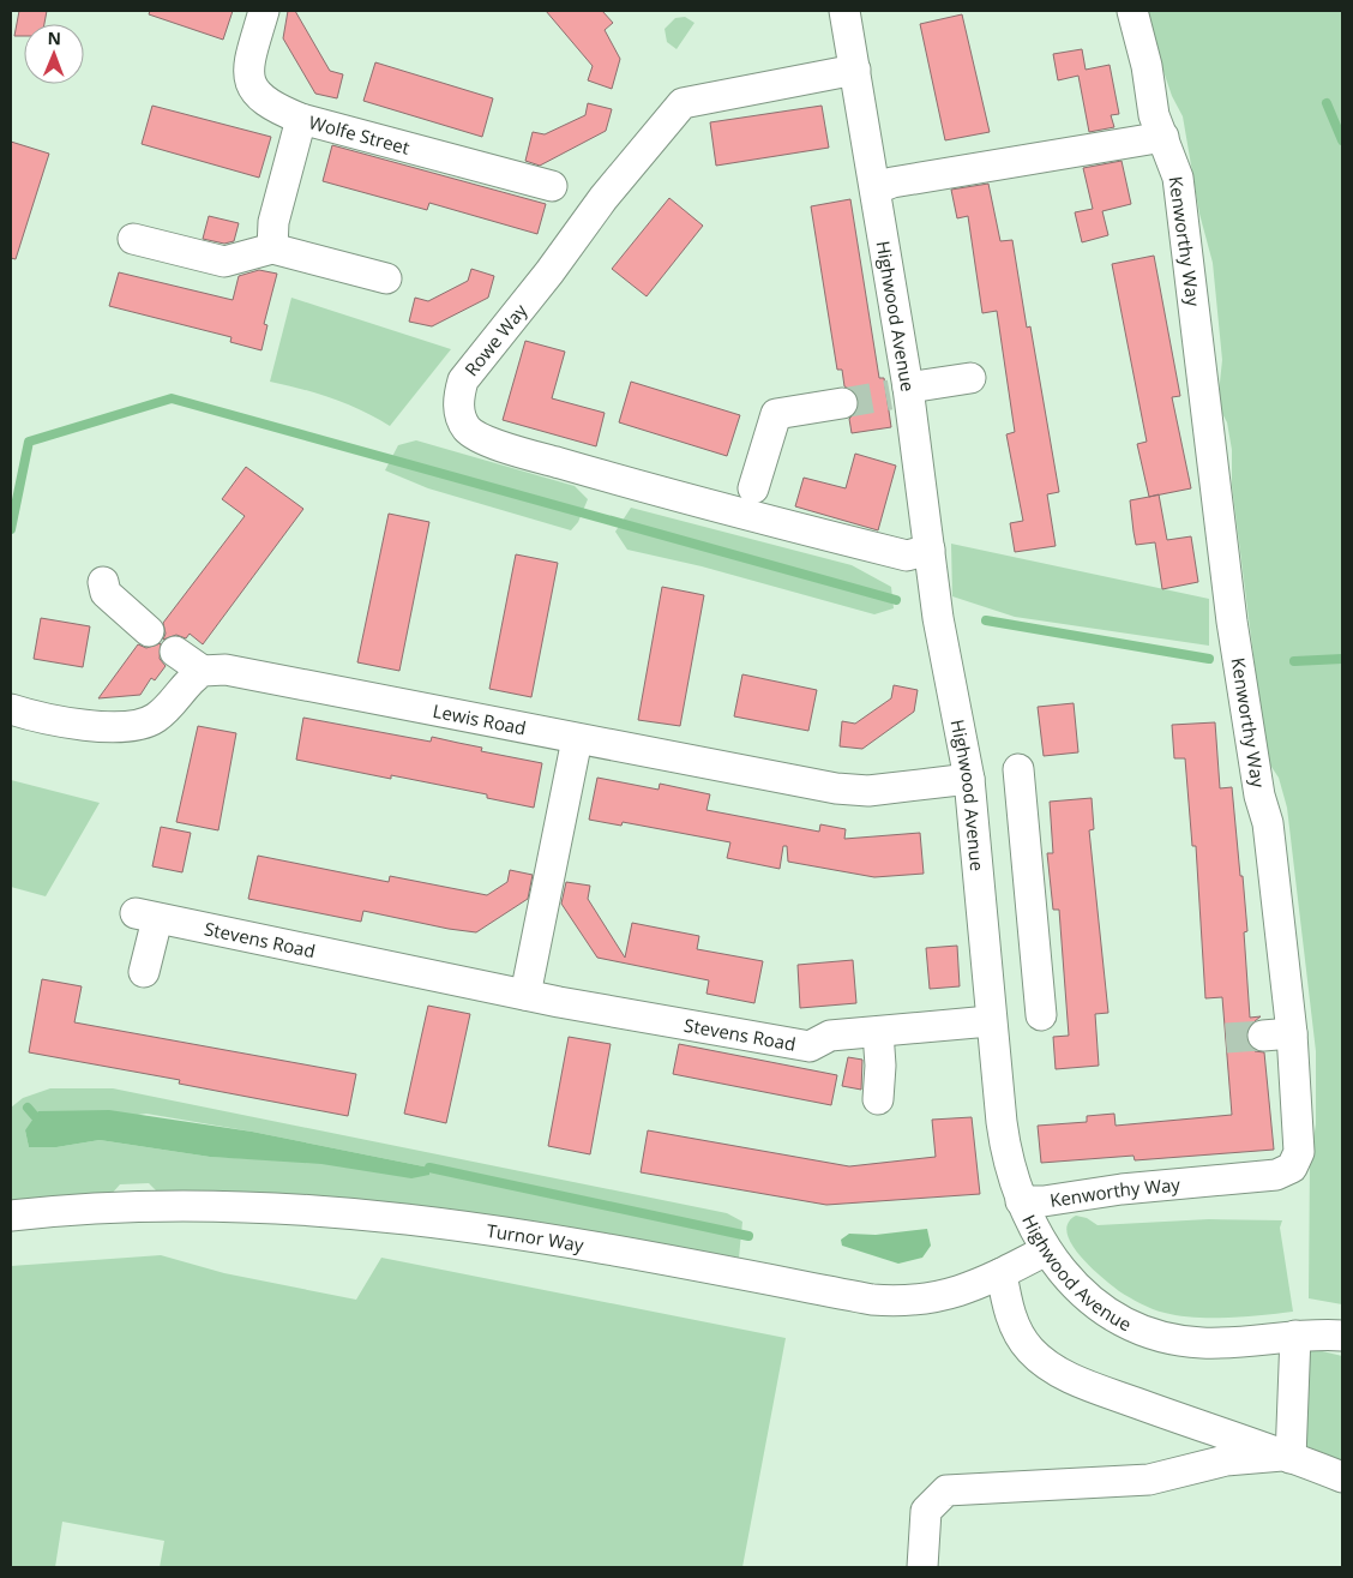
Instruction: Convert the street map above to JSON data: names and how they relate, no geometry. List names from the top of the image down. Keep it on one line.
{"streets":{"street":["Wolfe Street","Kenworthy Way","Highwood Avenue","Rowe Way","Lewis Road","Stevens Road","Turnor Way"]},"crossings":[["Kenworthy Way","Highwood Avenue"],["Highwood Avenue","Rowe Way"],["Highwood Avenue","Lewis Road"],["Highwood Avenue","Stevens Road"],["Highwood Avenue","Turnor Way"]],"north":"top"}
